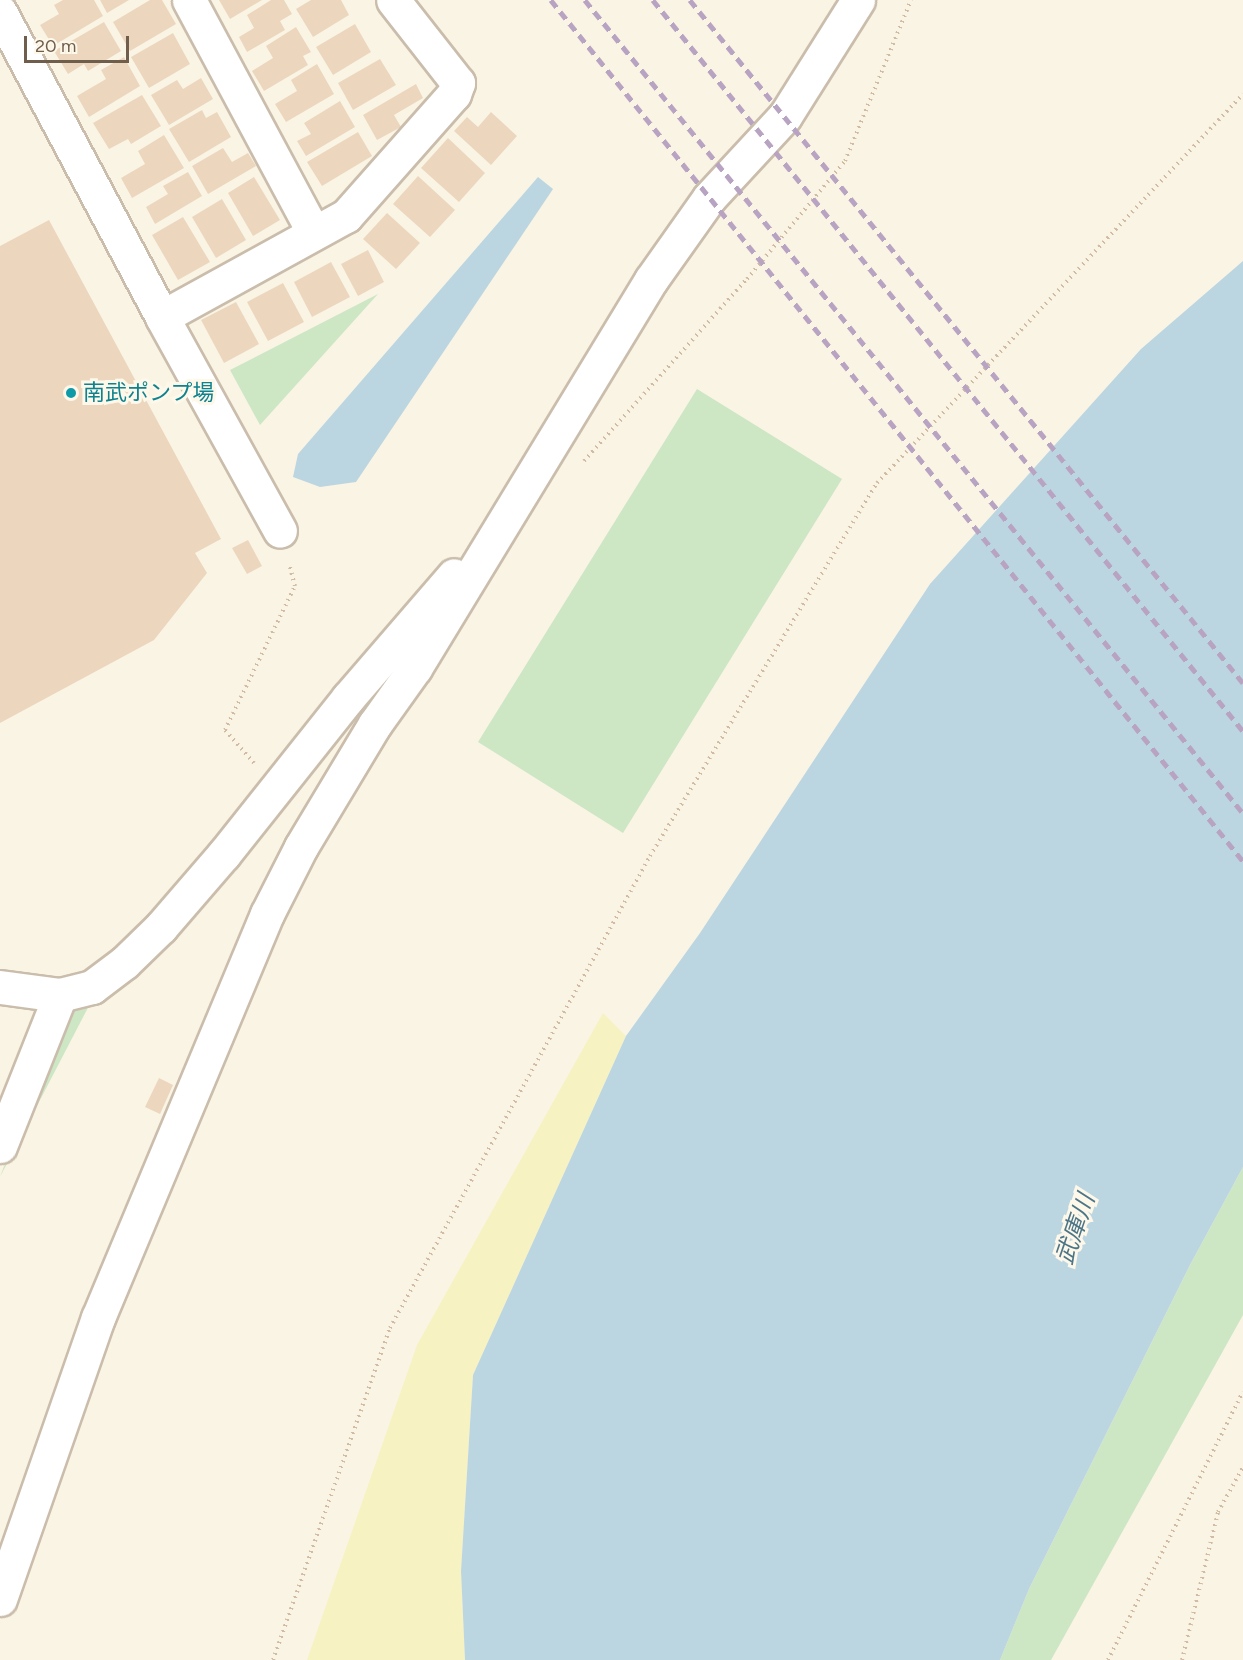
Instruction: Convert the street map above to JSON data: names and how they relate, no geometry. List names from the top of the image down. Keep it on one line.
{"water":["武庫川"],"places":["南武ポンプ場"],"scale_bar":"20 m"}
